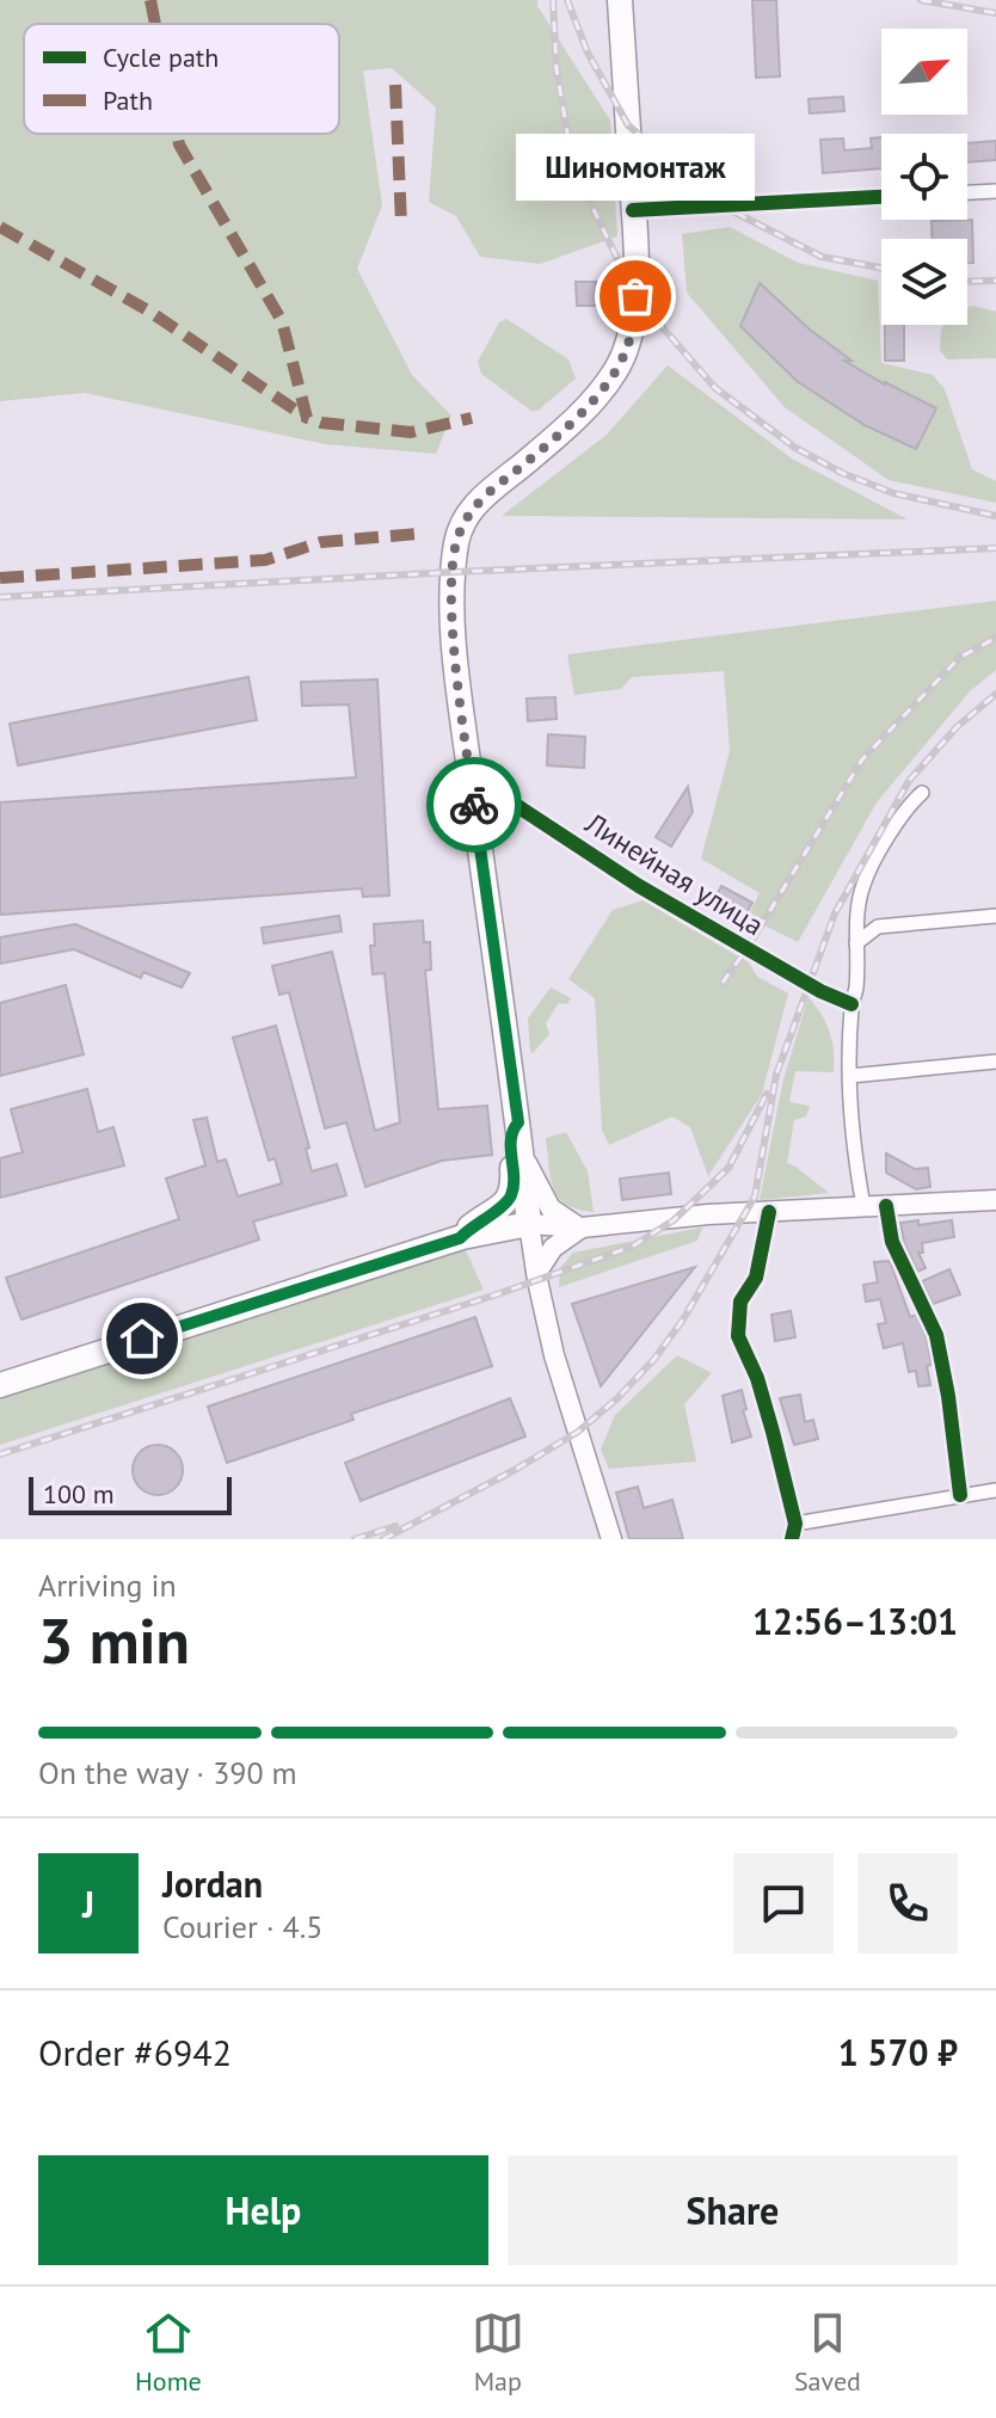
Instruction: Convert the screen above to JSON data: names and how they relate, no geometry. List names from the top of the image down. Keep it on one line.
{"streets":{"street":["Линейная улица"]},"places":["Шиномонтаж"],"legend":["Cycle path","Path"],"scale_bar":"100 m","north":"top right","page":{"bubble":"Шиномонтаж","scale":"100 m","heading":["3 min","Arriving in","12:56–13:01"],"panel":["Jordan","Courier · 4.5","Order #6942","1 570 ₽"],"bar":"On the way · 390 m","round":"J","buttons":["Help","Share"],"tabs":["Home","Map","Saved"]}}
